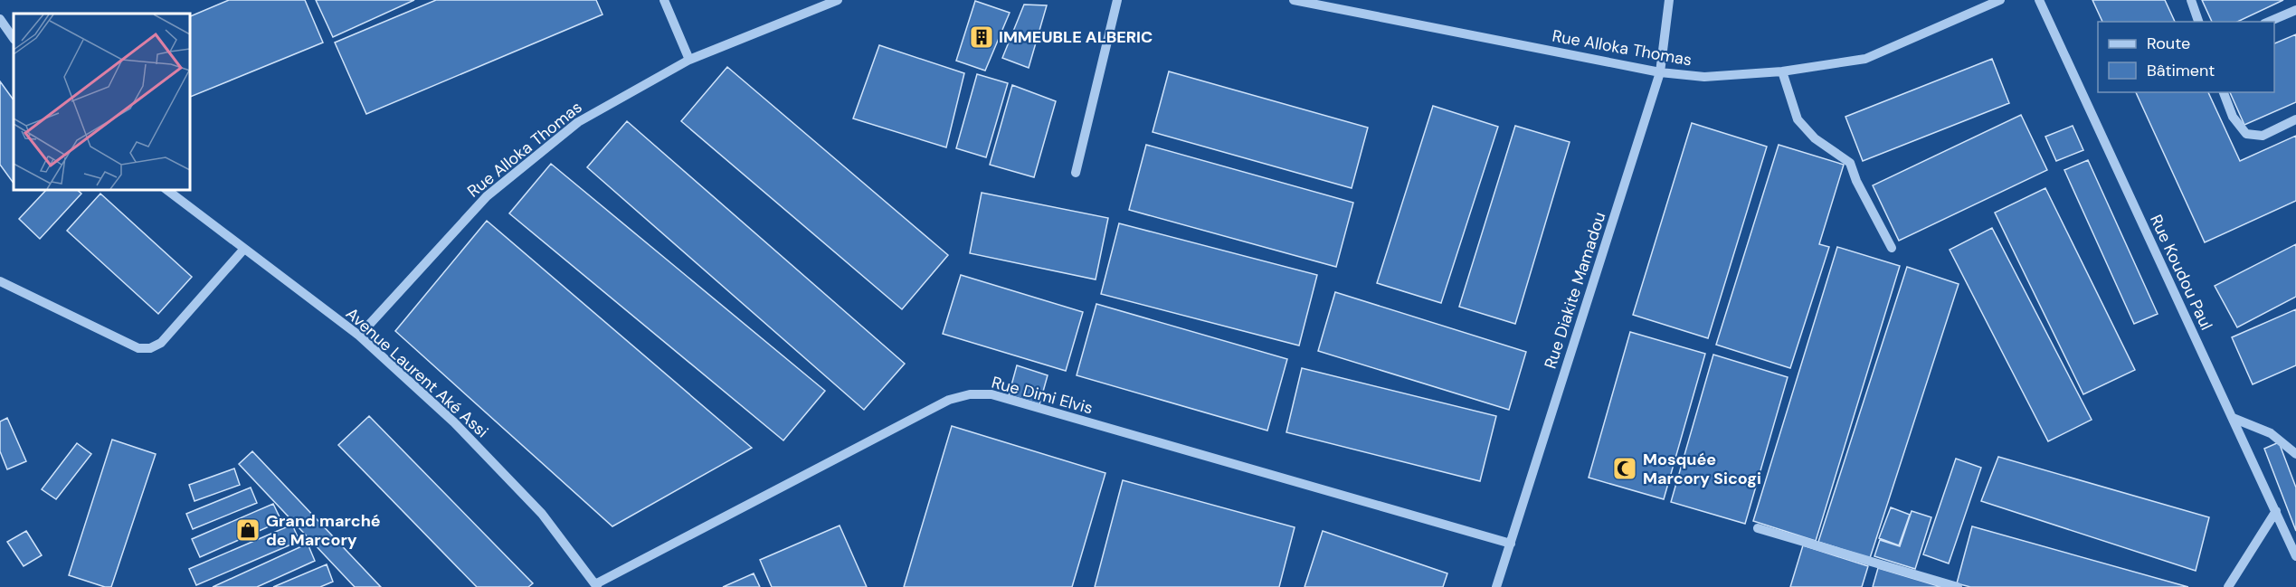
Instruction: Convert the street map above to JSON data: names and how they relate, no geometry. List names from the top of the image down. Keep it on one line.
{"streets":{"street":["Rue Alloka Thomas","Rue Koudou Paul","Rue Diakite Mamadou","Avenue Laurent Aké Assi","Rue Dimi Elvis"]},"crossings":[["Rue Alloka Thomas","Rue Diakite Mamadou"],["Rue Alloka Thomas","Avenue Laurent Aké Assi"],["Rue Diakite Mamadou","Rue Dimi Elvis"],["Avenue Laurent Aké Assi","Rue Dimi Elvis"]],"places":{"building":["IMMEUBLE ALBERIC"],"mosque":["Mosquée Marcory Sicogi"],"shop":["Grand marché de Marcory"]},"legend":["Route","Bâtiment"]}
